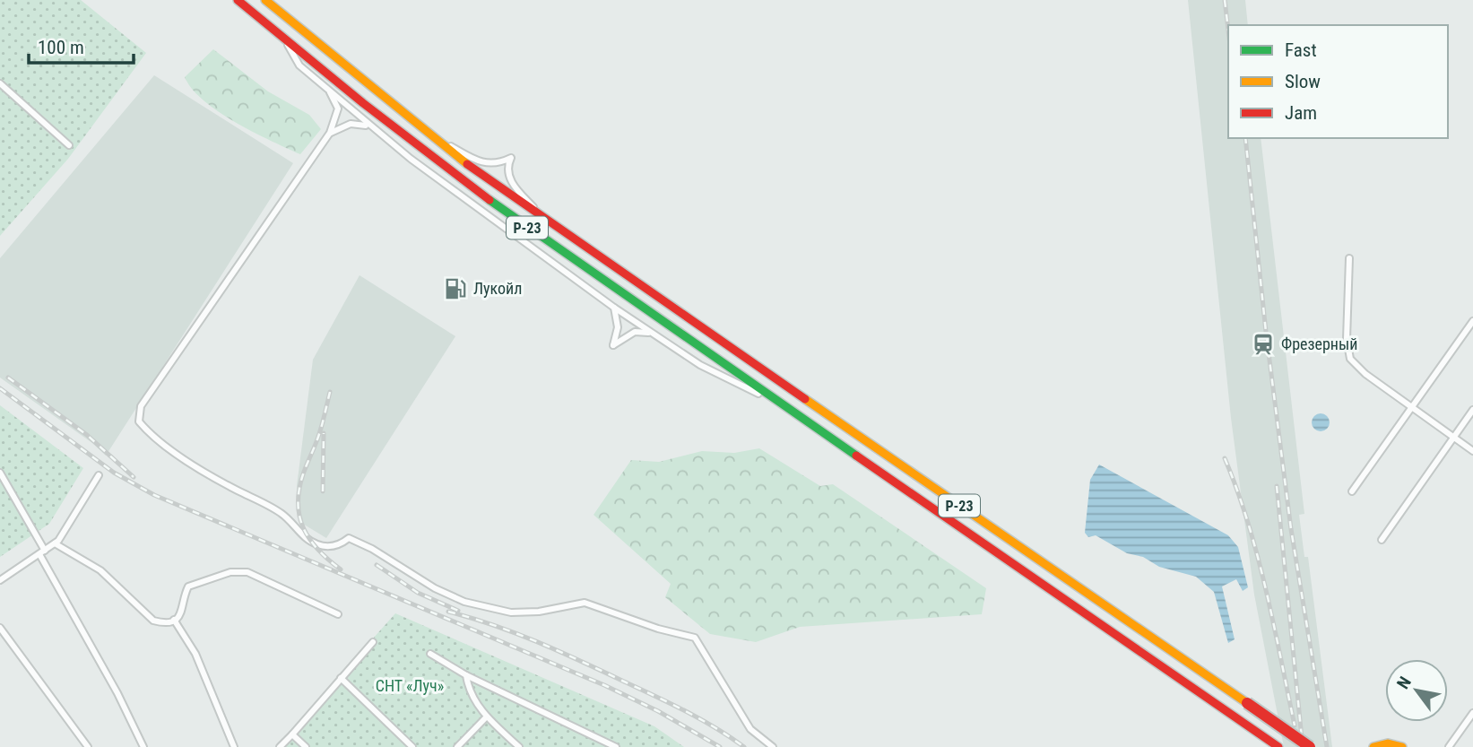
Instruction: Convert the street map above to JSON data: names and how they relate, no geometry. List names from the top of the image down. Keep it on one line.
{"streets":{"main road":["Р-23"]},"parks":["СНТ «Луч»"],"places":{"fuel station":["Лукойл"],"station":["Фрезерный"]},"legend":["Fast","Slow","Jam"],"scale_bar":"100 m","north":"top left"}
